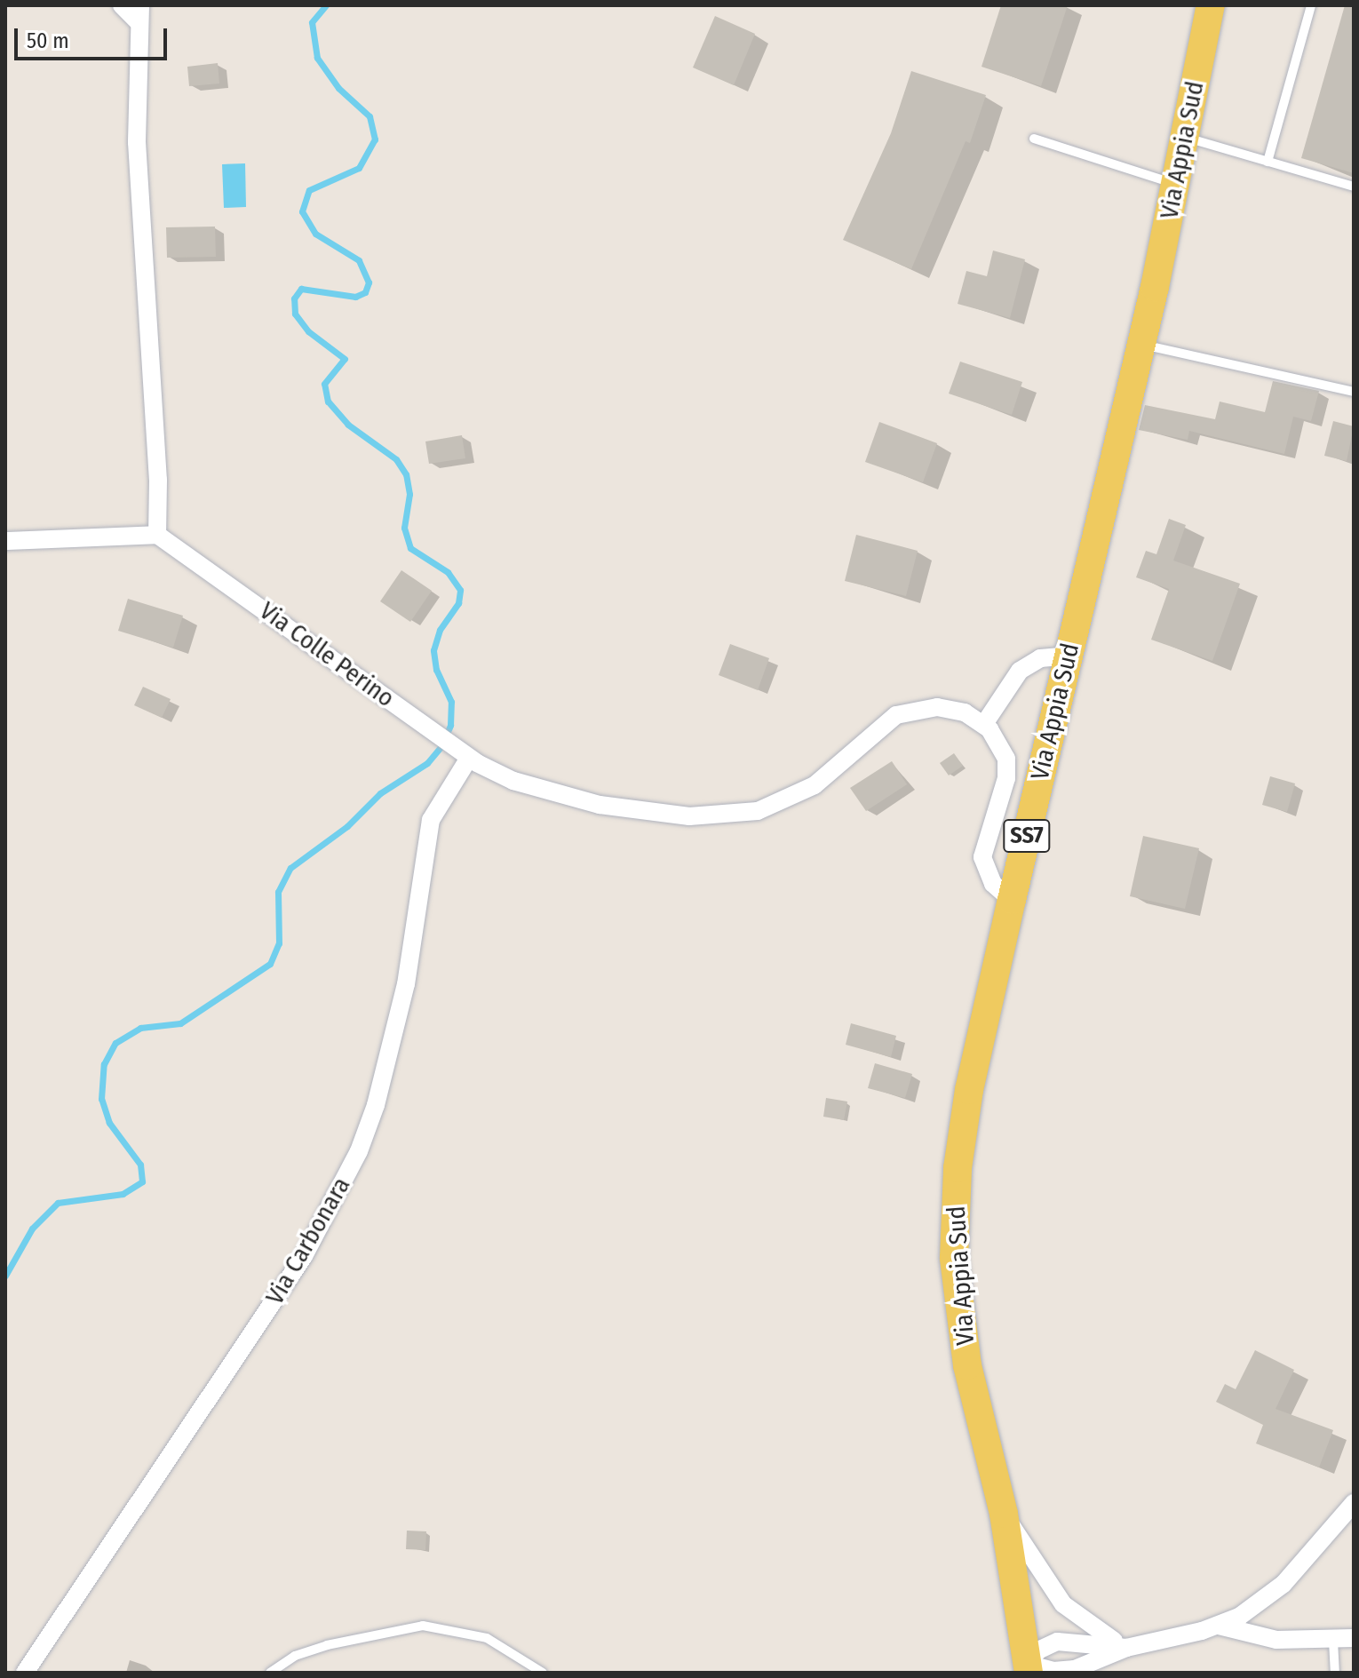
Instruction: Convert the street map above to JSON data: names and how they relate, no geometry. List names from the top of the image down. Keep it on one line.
{"streets":{"main road":["Via Appia Sud","SS7"],"street":["Via Colle Perino","Via Carbonara"]},"crossings":[["Via Colle Perino","Via Carbonara"]],"scale_bar":"50 m"}
